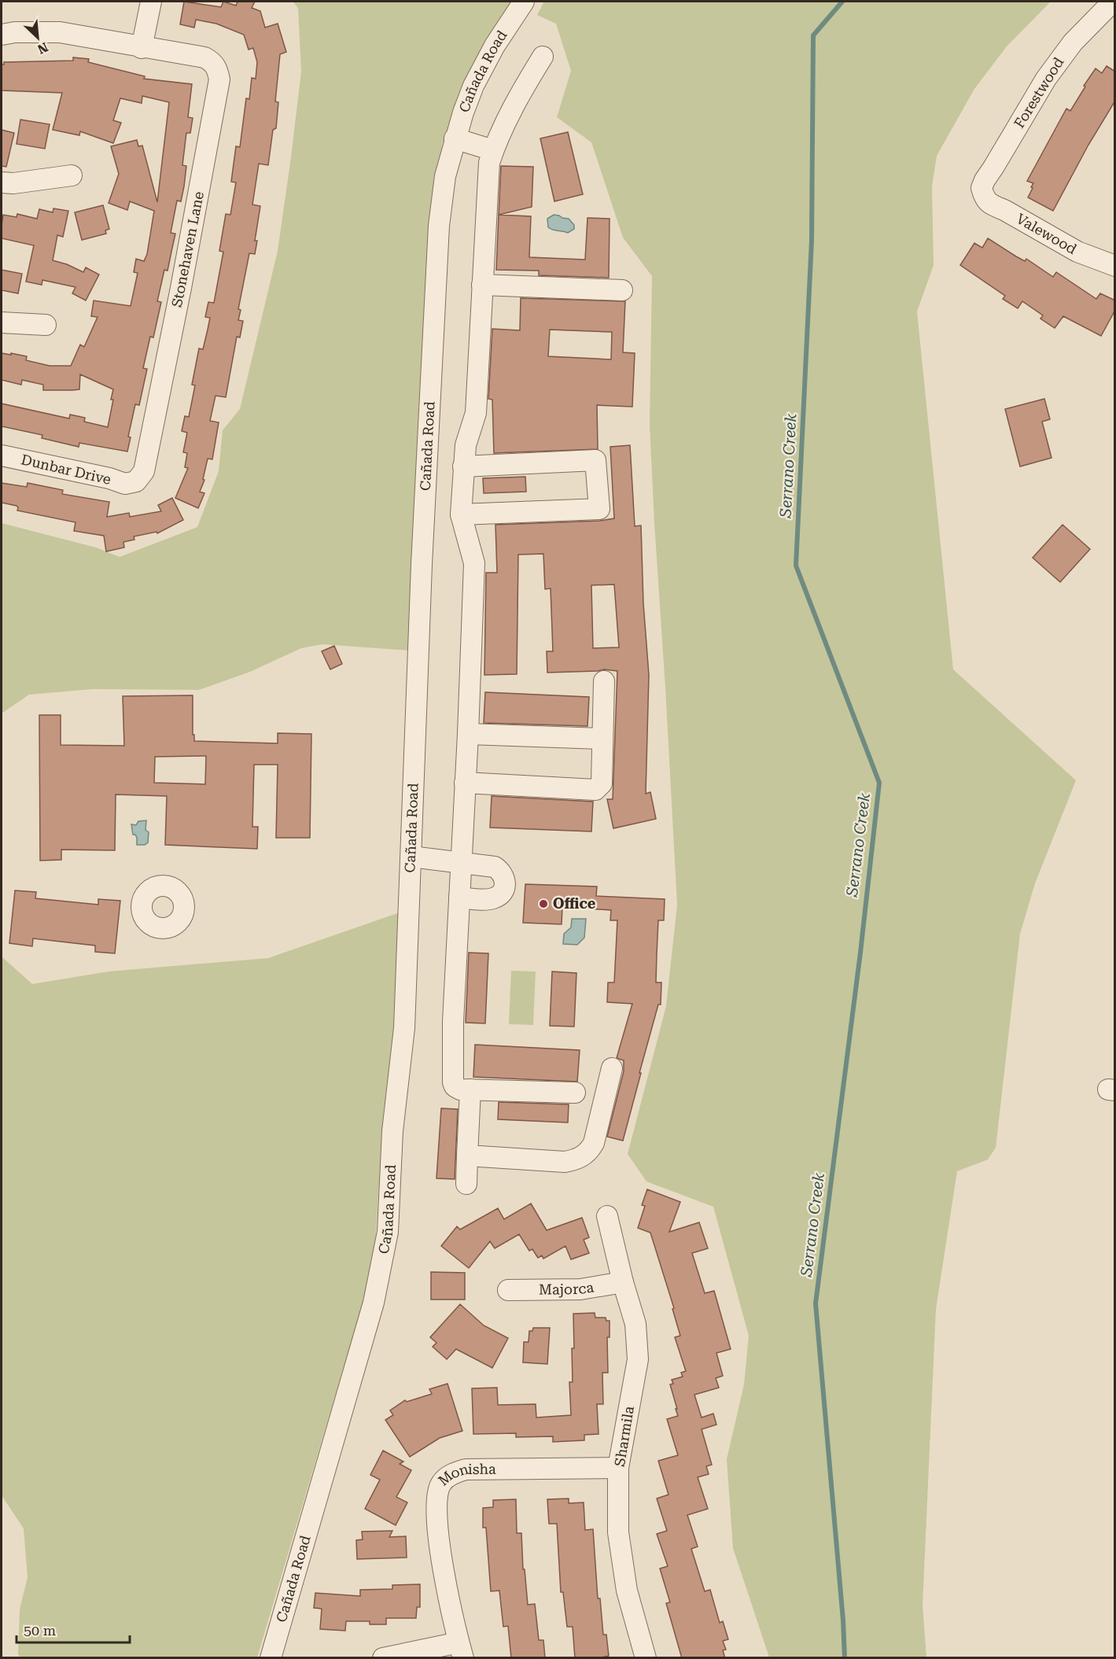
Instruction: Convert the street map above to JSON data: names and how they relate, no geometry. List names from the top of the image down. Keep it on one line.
{"streets":{"street":["Cañada Road","Forestwood","Valewood","Stonehaven Lane","Dunbar Drive","Majorca","Sharmila","Monisha"]},"crossings":[["Forestwood","Valewood"],["Stonehaven Lane","Dunbar Drive"],["Majorca","Sharmila"],["Sharmila","Monisha"]],"water":["Serrano Creek"],"places":["Office"],"scale_bar":"50 m","north":"bottom right"}
